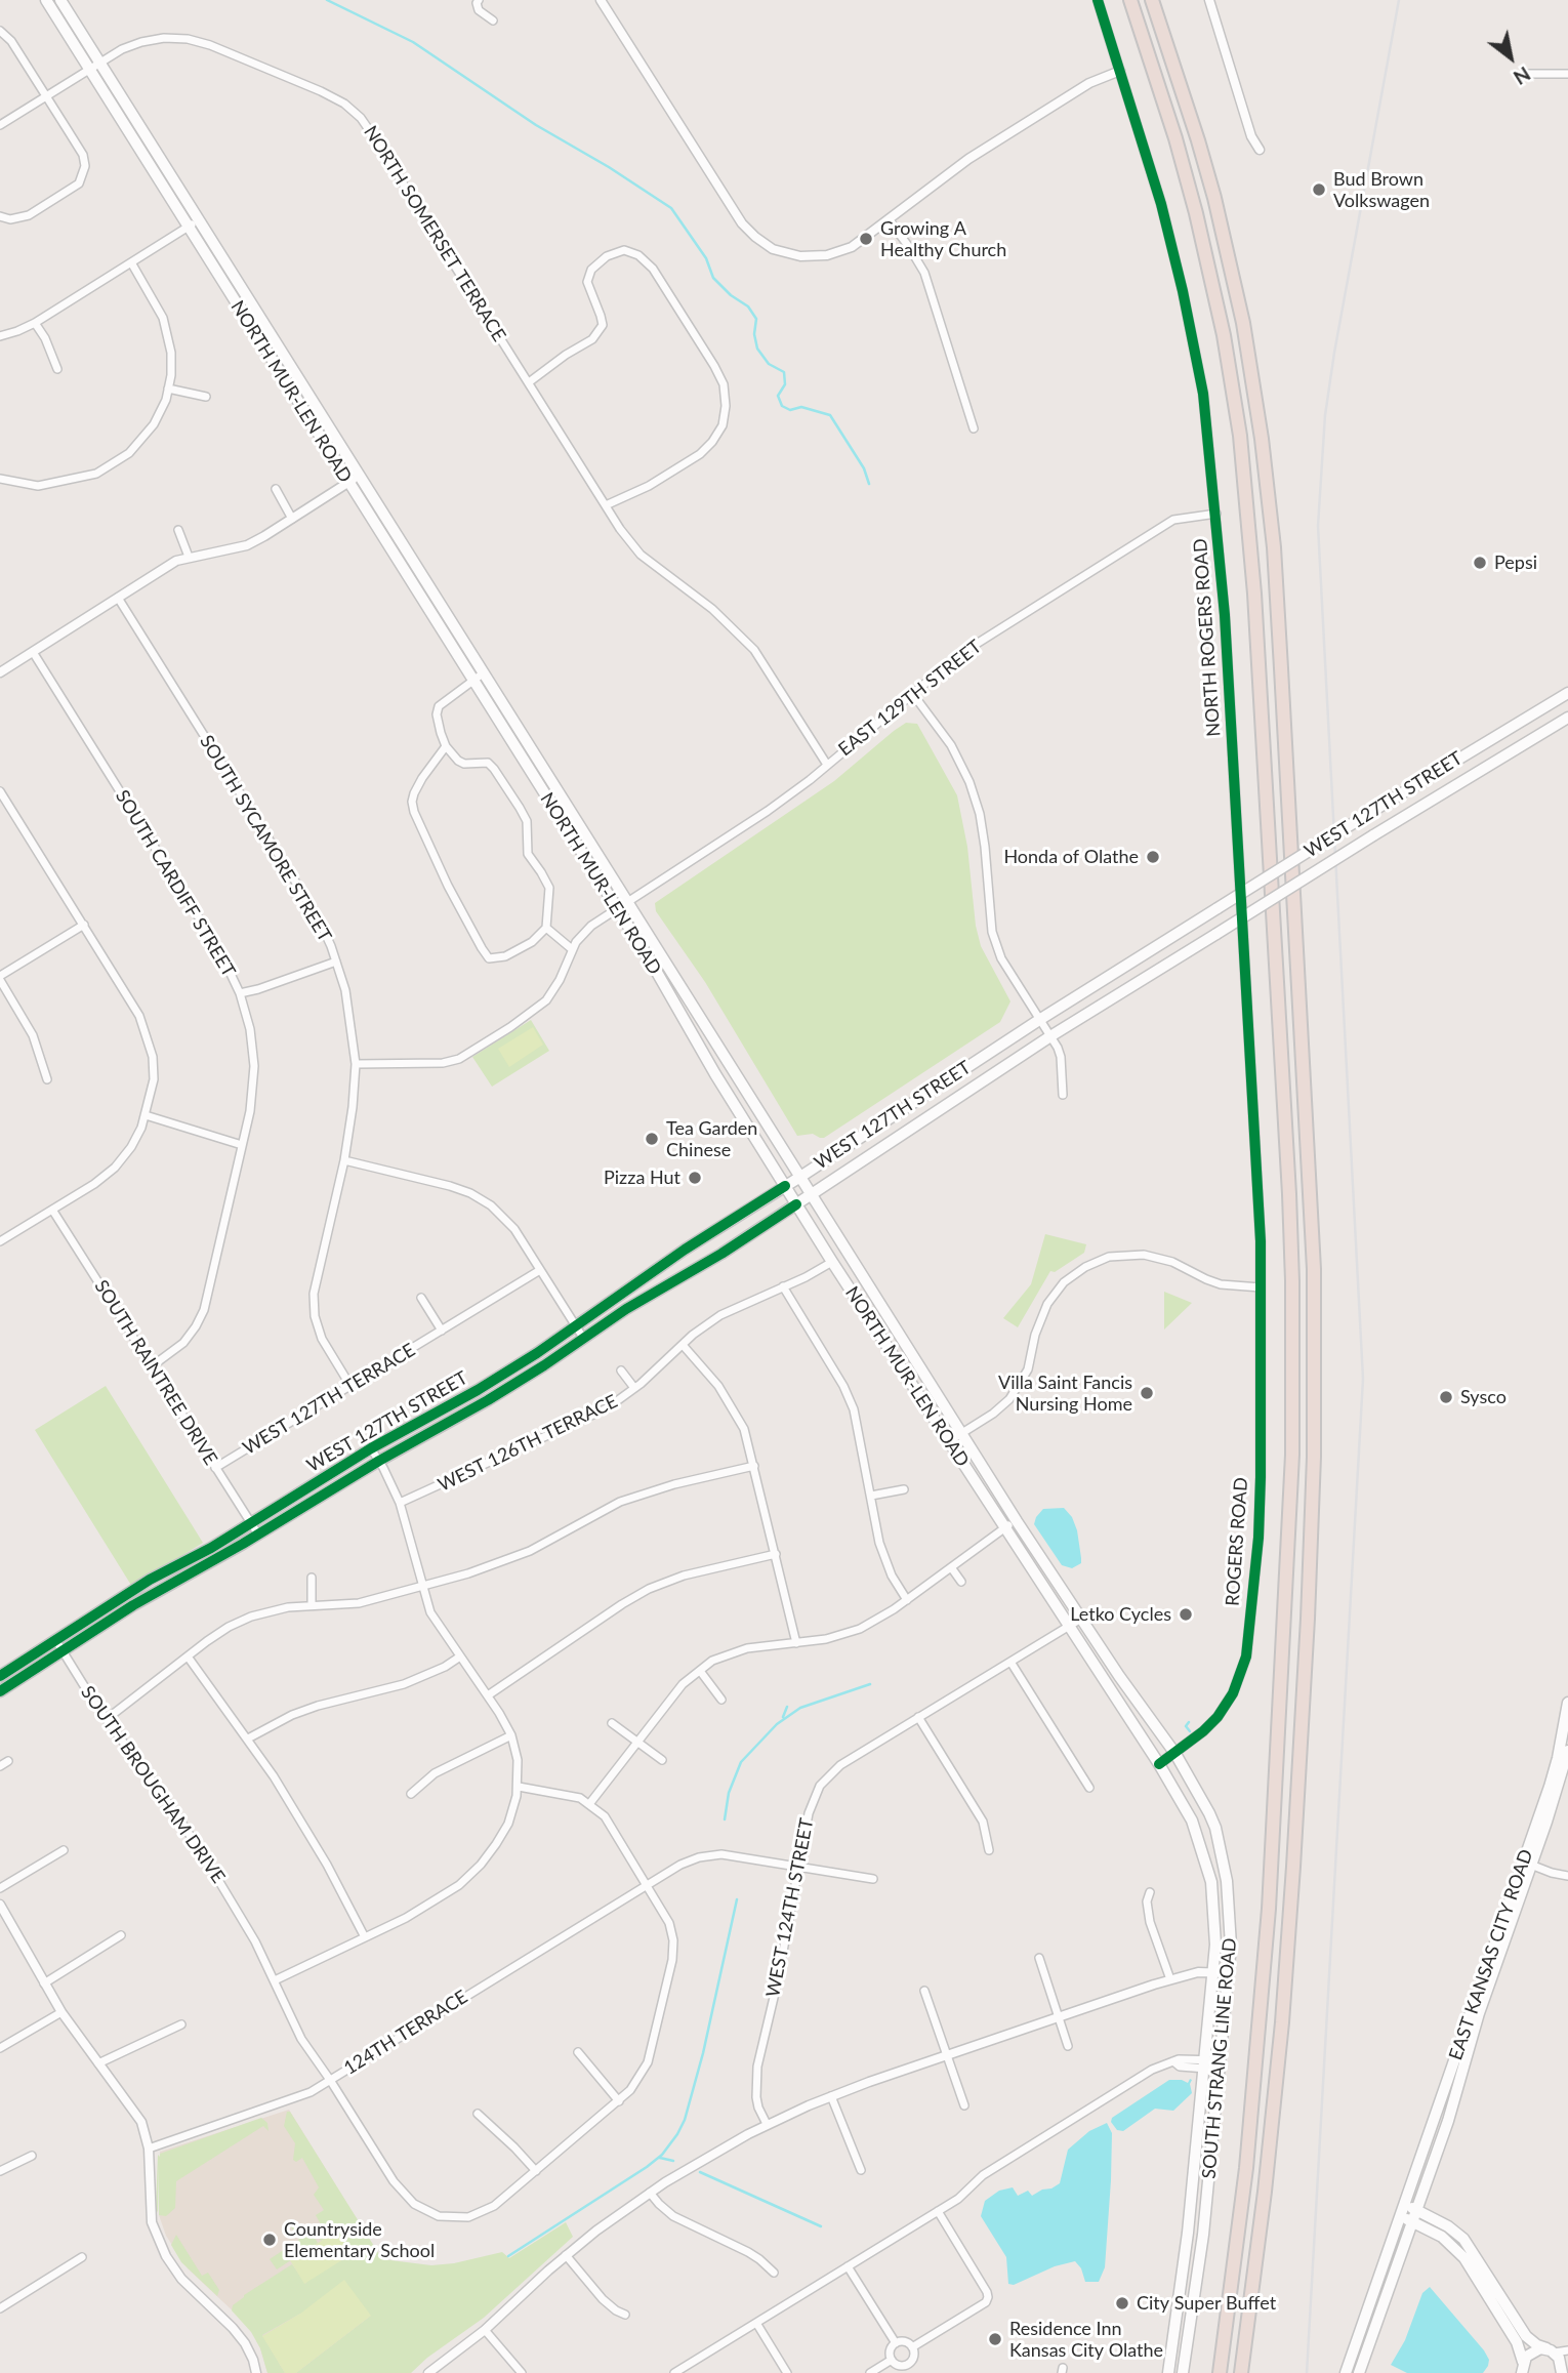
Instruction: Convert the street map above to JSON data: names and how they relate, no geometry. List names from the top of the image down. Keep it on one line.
{"streets":{"main road":["NORTH MUR-LEN ROAD","WEST 127TH STREET","EAST KANSAS CITY ROAD","SOUTH STRANG LINE ROAD"],"street":["NORTH SOMERSET TERRACE","NORTH ROGERS ROAD","EAST 129TH STREET","SOUTH SYCAMORE STREET","SOUTH CARDIFF STREET","SOUTH RAINTREE DRIVE","WEST 127TH TERRACE","WEST 126TH TERRACE","ROGERS ROAD","SOUTH BROUGHAM DRIVE","WEST 124TH STREET","124TH TERRACE"]},"crossings":[["NORTH SOMERSET TERRACE","NORTH MUR-LEN ROAD"],["NORTH SOMERSET TERRACE","EAST 129TH STREET"],["NORTH MUR-LEN ROAD","EAST 129TH STREET"],["NORTH MUR-LEN ROAD","WEST 127TH STREET"],["NORTH MUR-LEN ROAD","WEST 126TH TERRACE"],["NORTH MUR-LEN ROAD","ROGERS ROAD"],["NORTH MUR-LEN ROAD","WEST 124TH STREET"],["NORTH MUR-LEN ROAD","SOUTH STRANG LINE ROAD"],["NORTH ROGERS ROAD","EAST 129TH STREET"],["NORTH ROGERS ROAD","ROGERS ROAD"],["WEST 127TH STREET","SOUTH RAINTREE DRIVE"],["WEST 127TH STREET","SOUTH BROUGHAM DRIVE"],["SOUTH SYCAMORE STREET","WEST 127TH TERRACE"],["SOUTH CARDIFF STREET","SOUTH RAINTREE DRIVE"],["SOUTH RAINTREE DRIVE","WEST 127TH TERRACE"],["ROGERS ROAD","SOUTH STRANG LINE ROAD"],["SOUTH BROUGHAM DRIVE","124TH TERRACE"],["WEST 124TH STREET","124TH TERRACE"]],"places":["Bud Brown Volkswagen","Growing A Healthy Church","Pepsi","Honda of Olathe","Tea Garden Chinese","Pizza Hut","Villa Saint Fancis Nursing Home","Sysco","Letko Cycles","Countryside Elementary School","City Super Buffet","Residence Inn Kansas City Olathe"],"north":"bottom right"}
